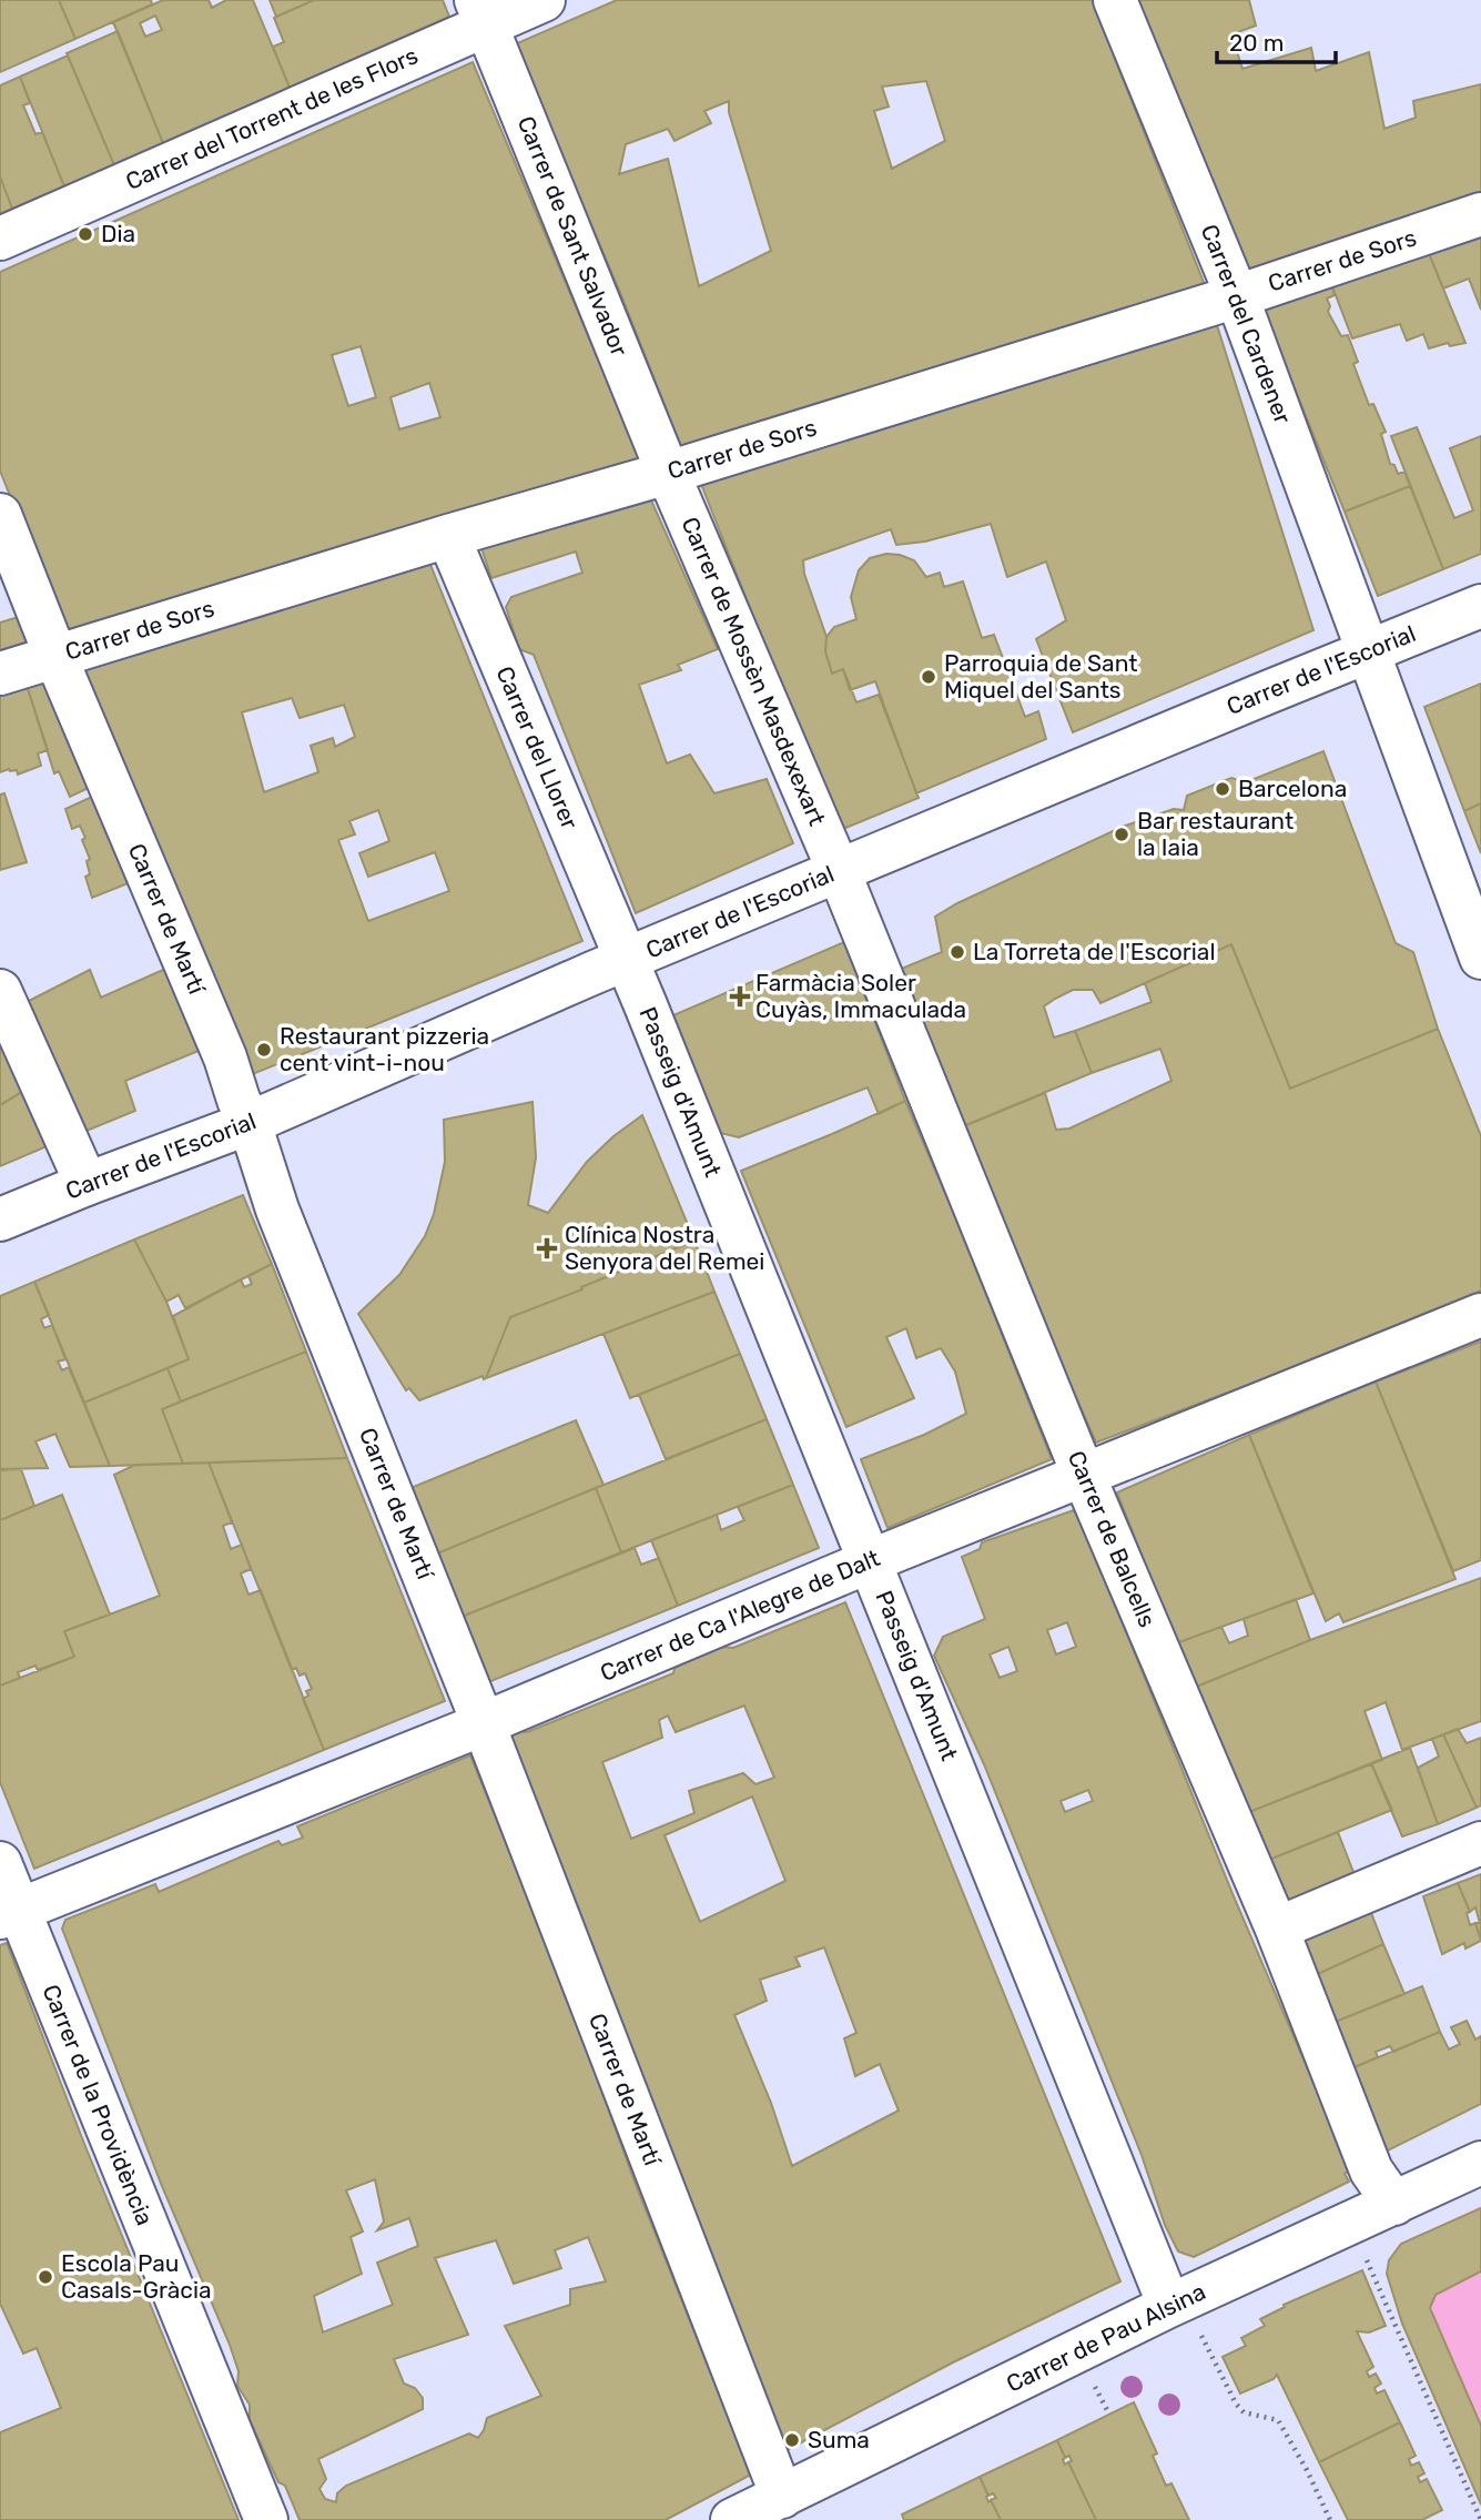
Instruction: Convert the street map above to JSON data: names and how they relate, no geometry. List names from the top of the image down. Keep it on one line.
{"streets":{"street":["Carrer del Torrent de les Flors","Carrer de Sant Salvador","Carrer de Sors","Carrer del Cardener","Carrer de l'Escorial","Carrer de Mossèn Masdexexart","Carrer del Llorer","Carrer de Martí","Passeig d'Amunt","Carrer de Balcells","Carrer de Ca l'Alegre de Dalt","Carrer de la Providència","Carrer de Pau Alsina"]},"crossings":[["Carrer del Torrent de les Flors","Carrer de Sant Salvador"],["Carrer de Sant Salvador","Carrer de Sors"],["Carrer de Sant Salvador","Carrer de Mossèn Masdexexart"],["Carrer de Sors","Carrer del Cardener"],["Carrer de Sors","Carrer de Mossèn Masdexexart"],["Carrer de Sors","Carrer del Llorer"],["Carrer de Sors","Carrer de Martí"],["Carrer del Cardener","Carrer de l'Escorial"],["Carrer de l'Escorial","Carrer de Mossèn Masdexexart"],["Carrer de l'Escorial","Carrer del Llorer"],["Carrer de l'Escorial","Carrer de Martí"],["Carrer de l'Escorial","Passeig d'Amunt"],["Carrer de l'Escorial","Carrer de Balcells"],["Carrer de Mossèn Masdexexart","Carrer de Balcells"],["Carrer del Llorer","Passeig d'Amunt"],["Carrer de Martí","Carrer de Ca l'Alegre de Dalt"],["Carrer de Martí","Carrer de Pau Alsina"],["Passeig d'Amunt","Carrer de Ca l'Alegre de Dalt"],["Passeig d'Amunt","Carrer de Pau Alsina"],["Carrer de Balcells","Carrer de Ca l'Alegre de Dalt"],["Carrer de Balcells","Carrer de Pau Alsina"],["Carrer de Ca l'Alegre de Dalt","Carrer de la Providència"]],"places":{"other":["Dia","Parroquia de Sant Miquel del Sants","Barcelona","Bar restaurant la Iaia","La Torreta de l'Escorial","Restaurant pizzeria cent vint-i-nou","Escola Pau Casals-Gràcia","Suma"],"health":["Farmàcia Soler Cuyàs, Immaculada","Clínica Nostra Senyora del Remei"]},"scale_bar":"20 m"}
